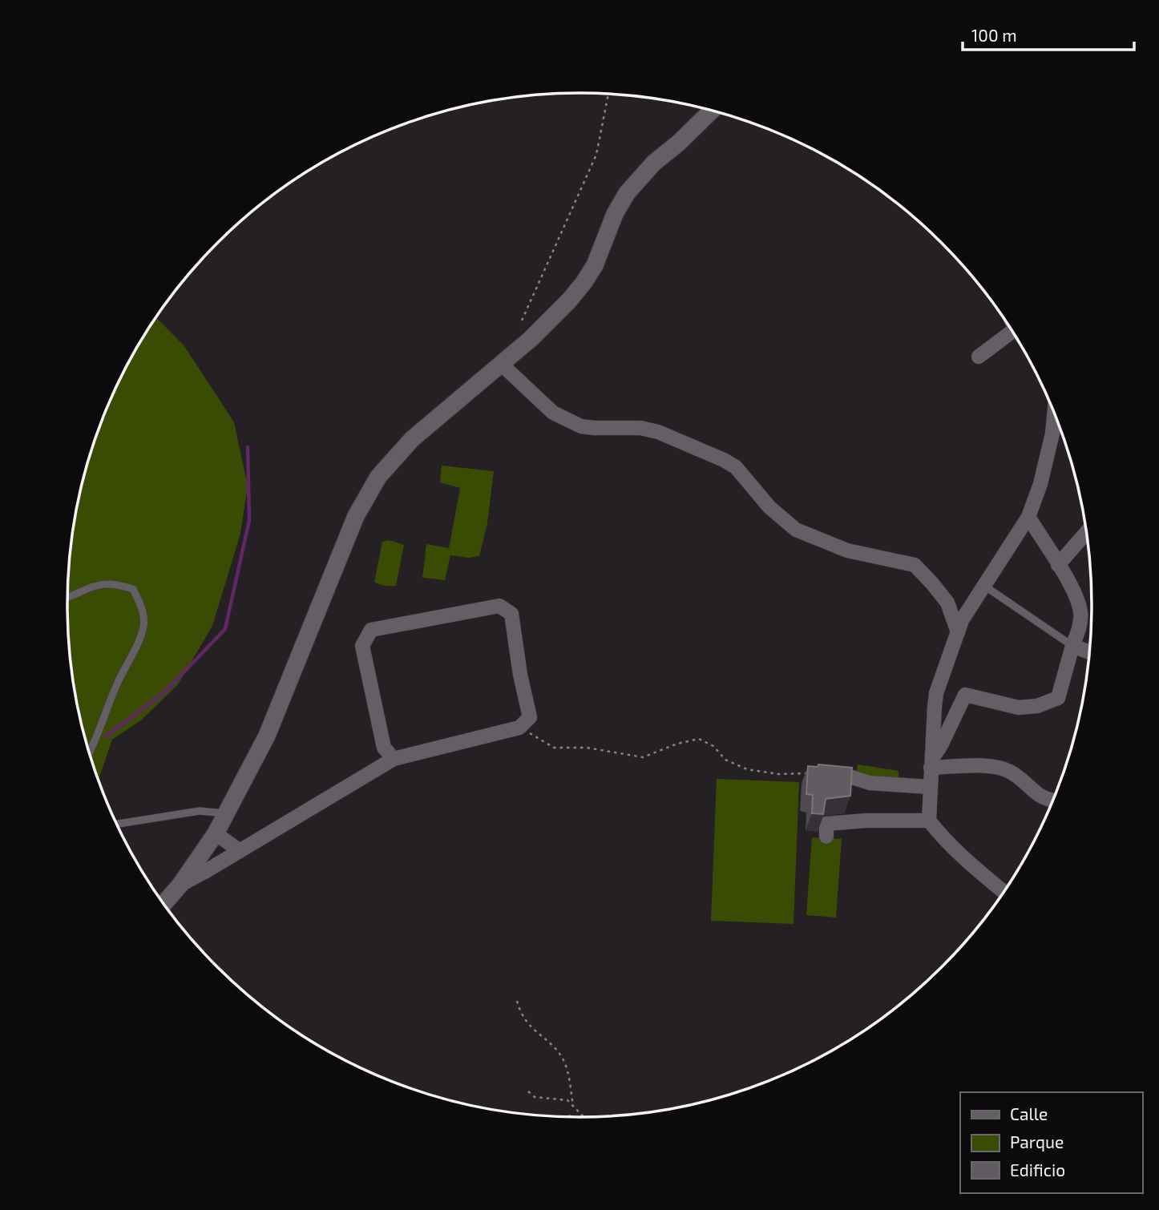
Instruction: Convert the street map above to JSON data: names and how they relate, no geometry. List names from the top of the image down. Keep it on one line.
{"legend":["Calle","Parque","Edificio"],"scale_bar":"100 m"}
